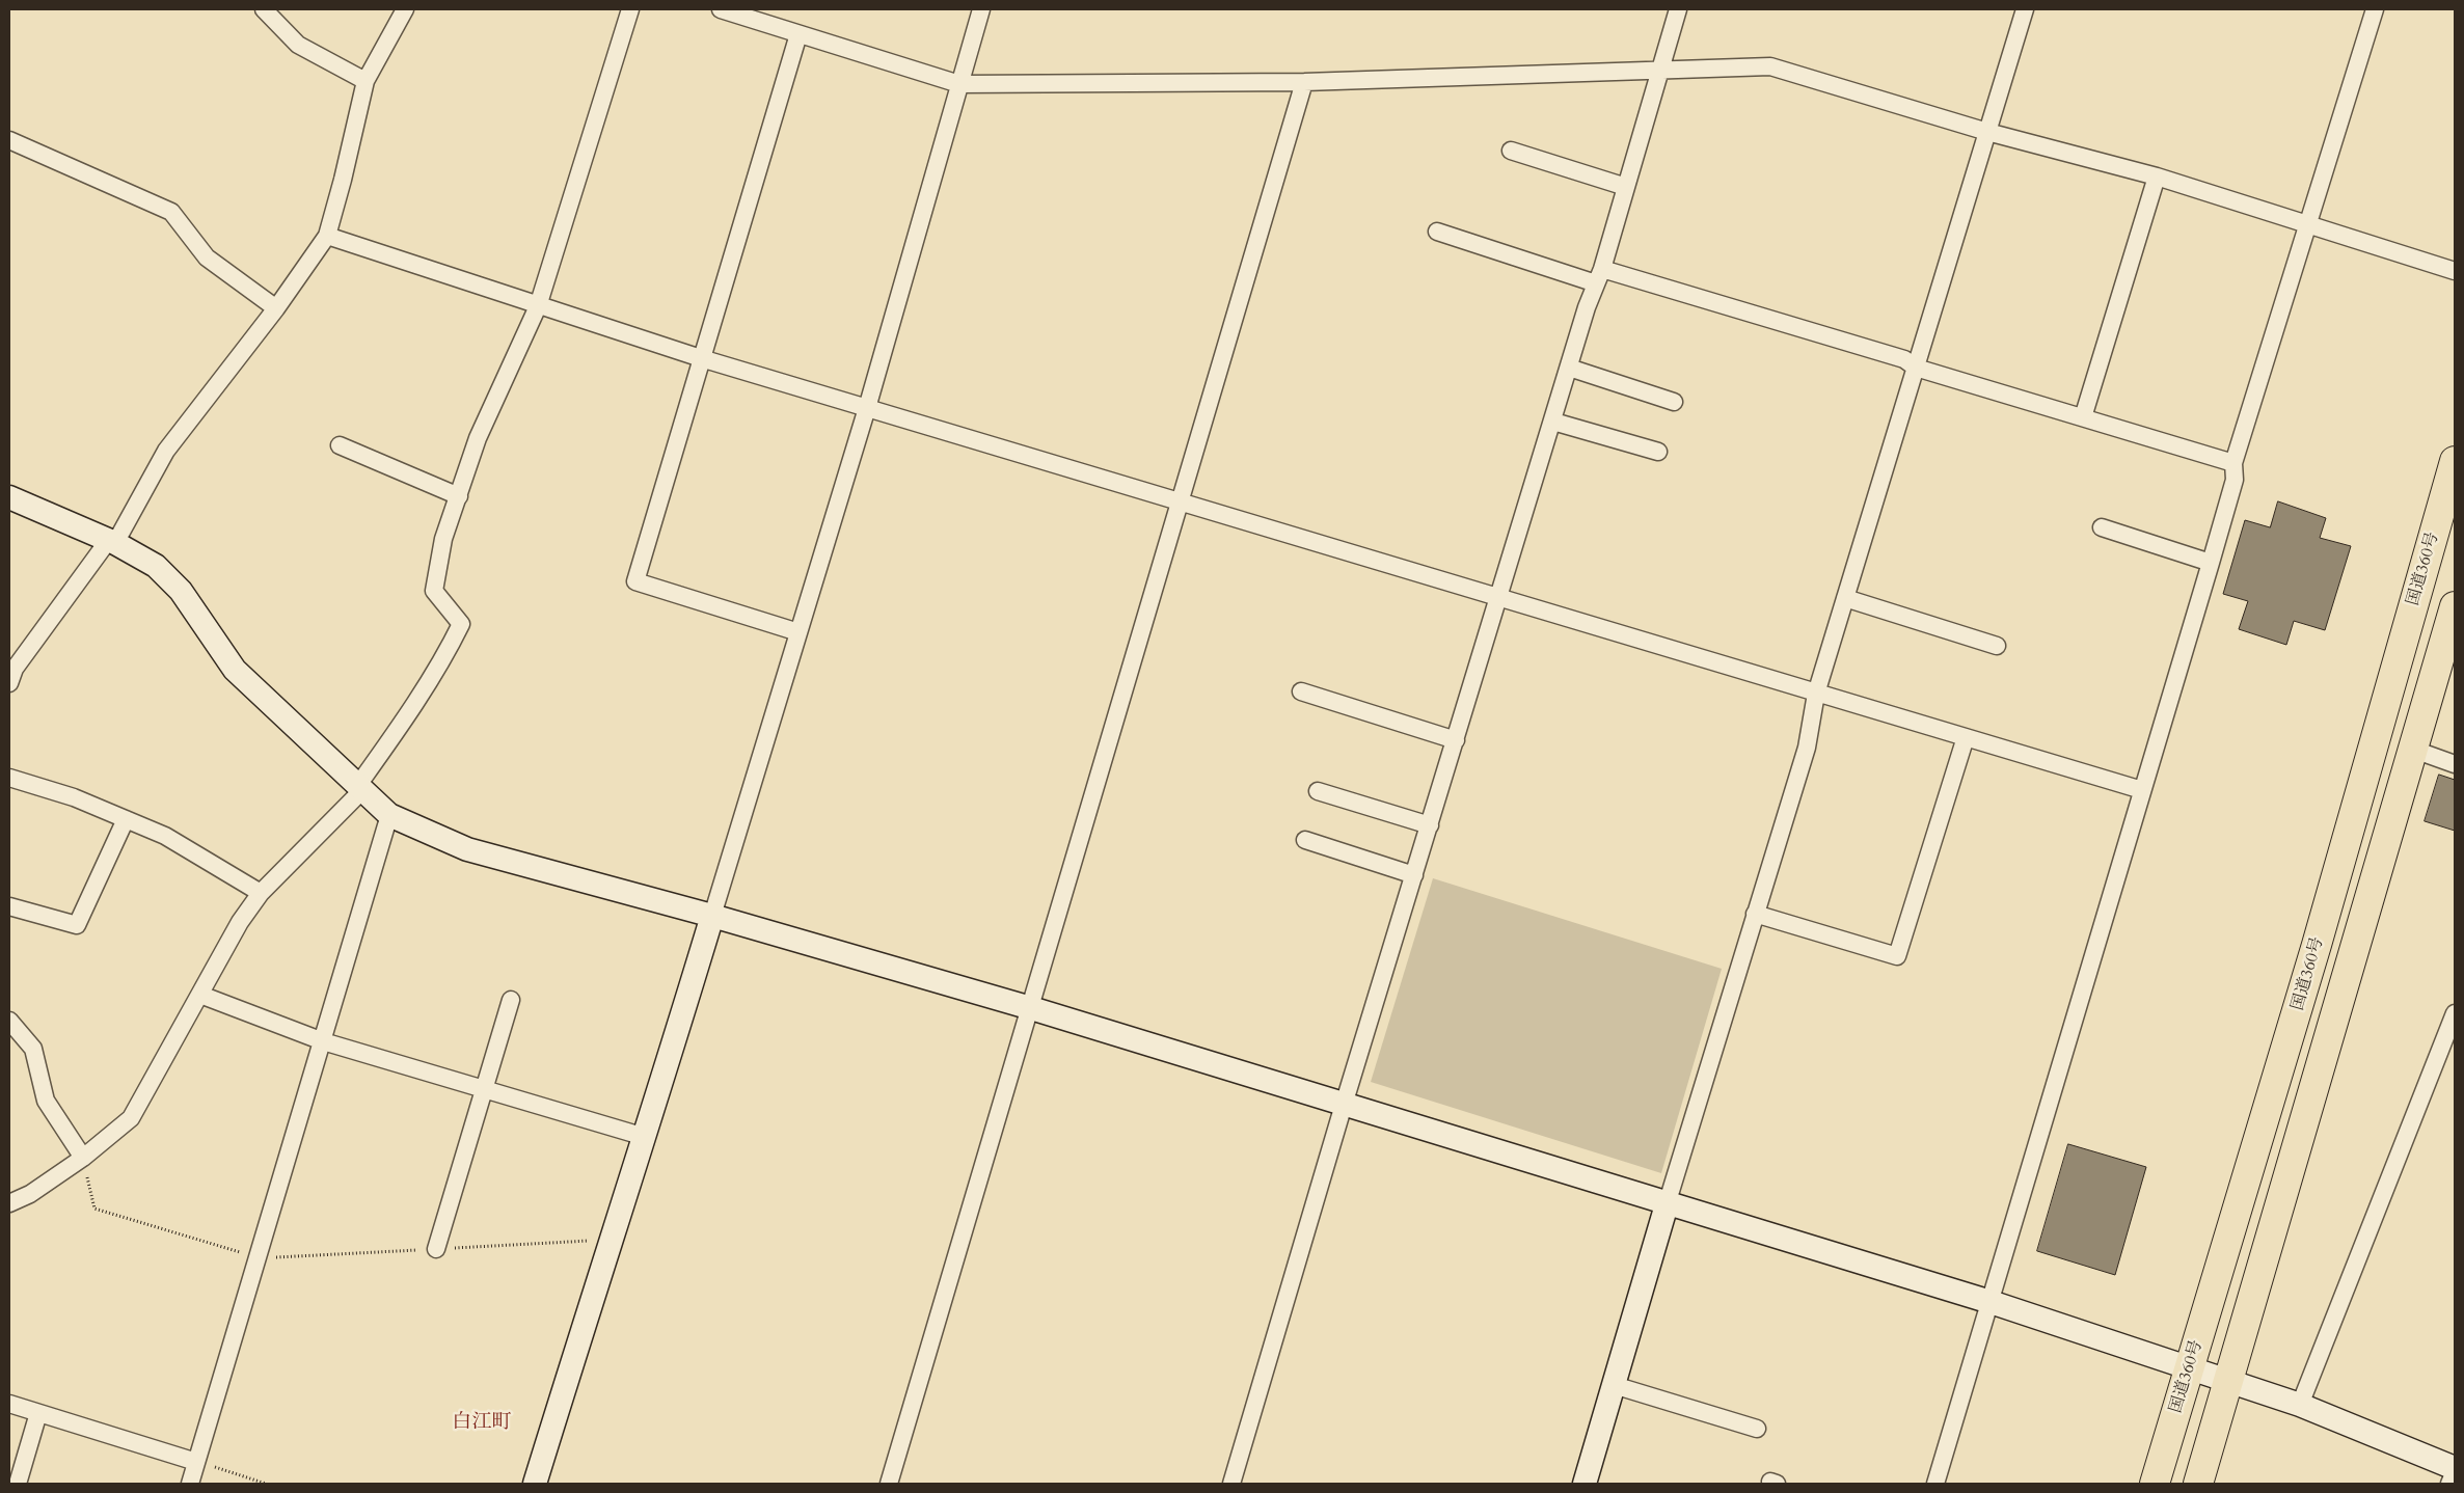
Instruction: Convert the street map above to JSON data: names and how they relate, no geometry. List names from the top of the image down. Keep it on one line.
{"streets":{"highway":["国道360号"]},"districts":["白江町"]}
